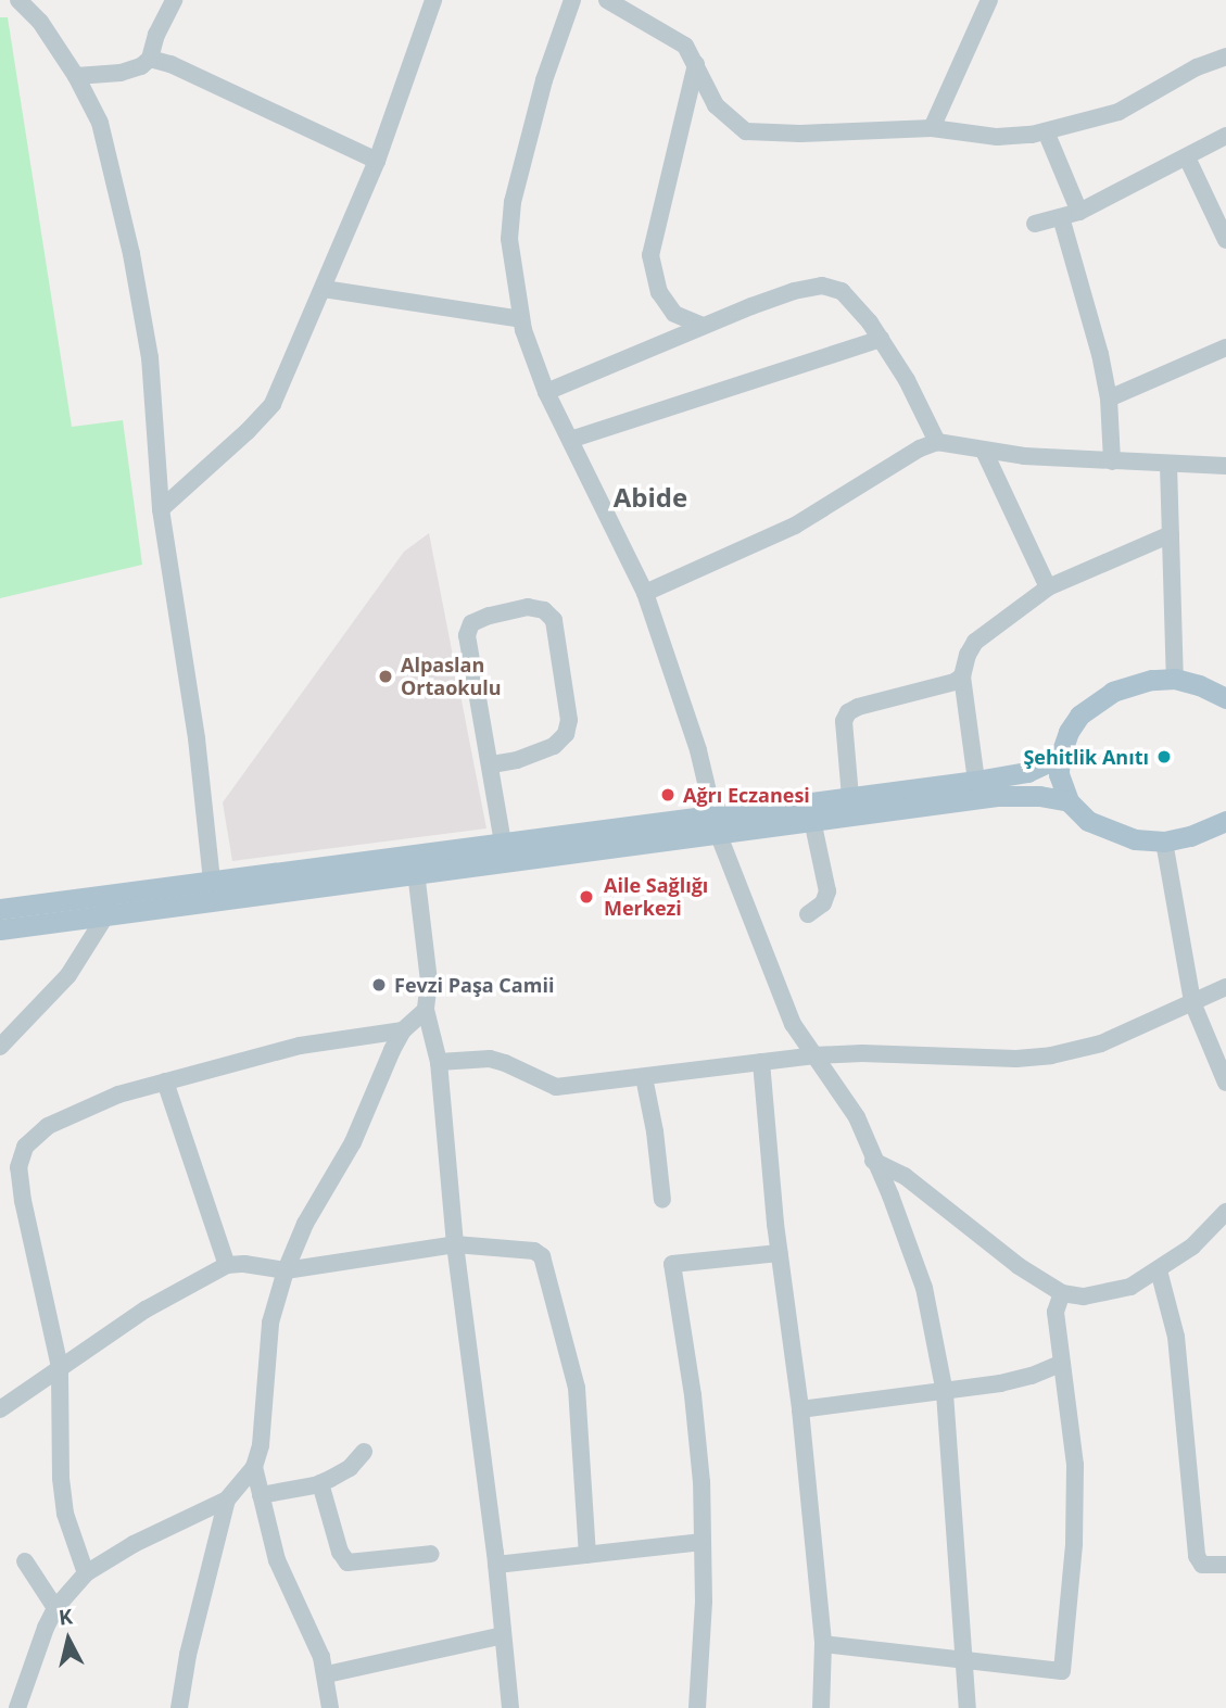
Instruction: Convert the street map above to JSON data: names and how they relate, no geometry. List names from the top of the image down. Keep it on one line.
{"districts":["Abide"],"places":["Alpaslan Ortaokulu","Şehitlik Anıtı","Ağrı Eczanesi","Aile Sağlığı Merkezi","Fevzi Paşa Camii"],"north":"top"}
